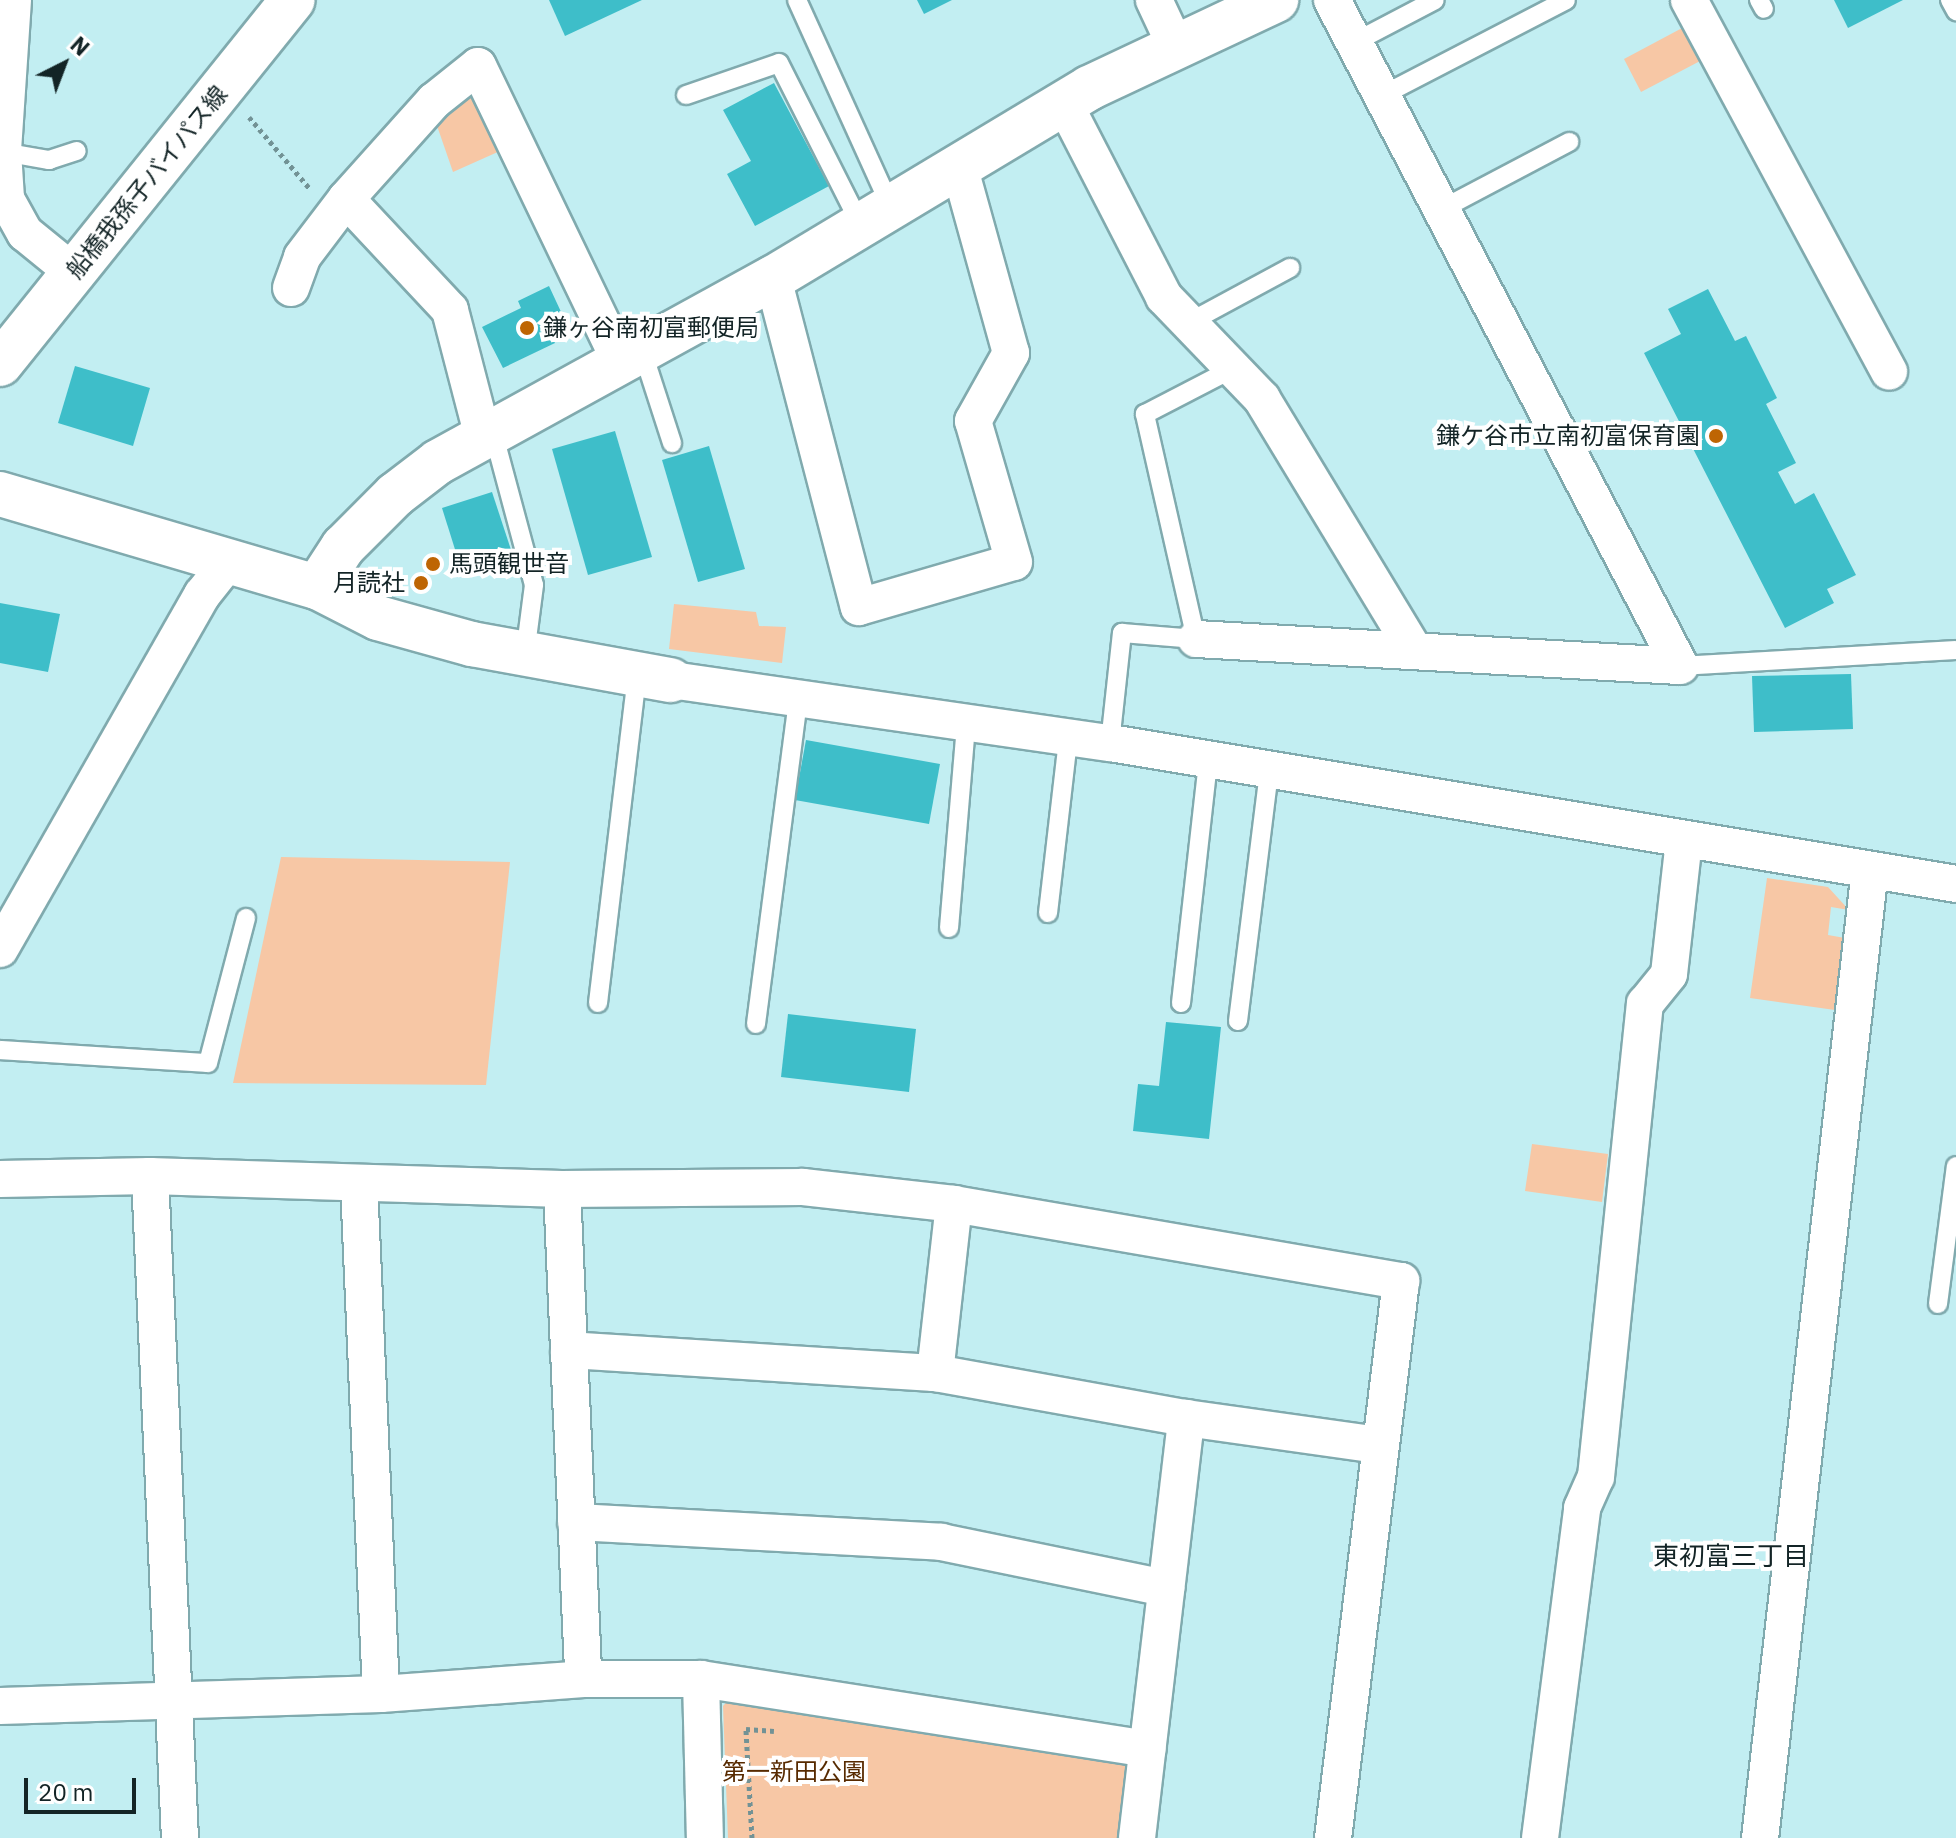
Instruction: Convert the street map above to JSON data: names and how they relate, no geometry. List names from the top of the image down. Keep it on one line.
{"streets":{"street":["船橋我孫子バイパス線"]},"districts":["東初富三丁目"],"parks":["第一新田公園"],"places":["鎌ヶ谷南初富郵便局","鎌ケ谷市立南初富保育園","馬頭観世音","月読社"],"scale_bar":"20 m","north":"top right"}
